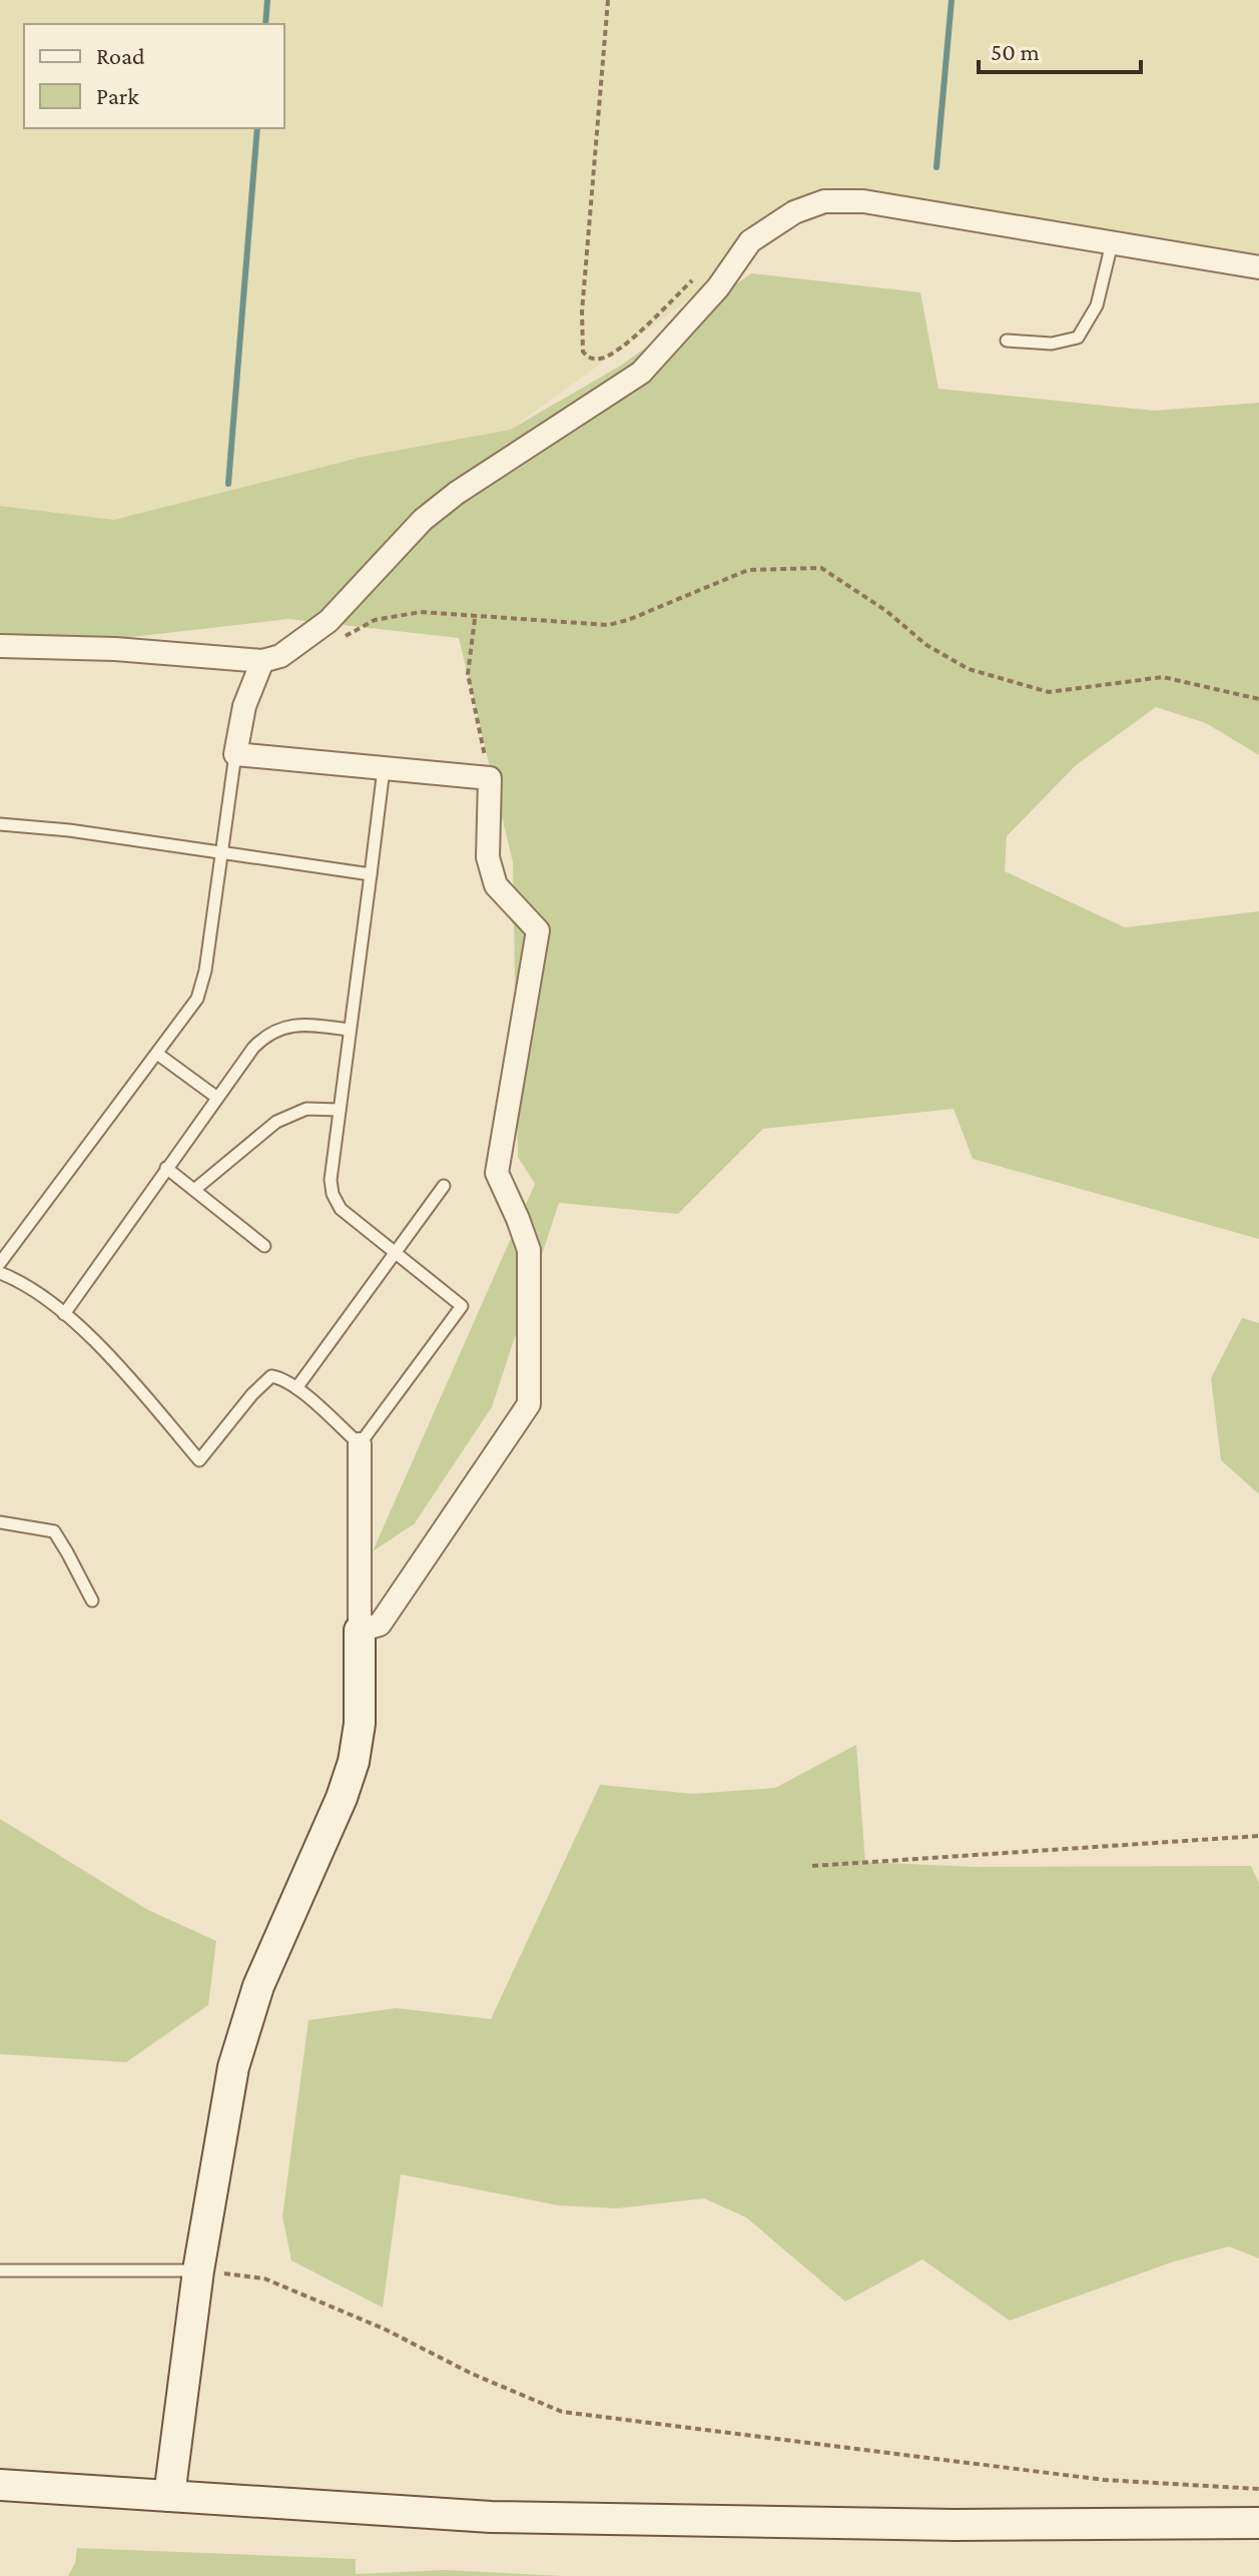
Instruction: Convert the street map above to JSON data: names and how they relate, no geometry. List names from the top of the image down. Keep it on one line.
{"legend":["Road","Park"],"scale_bar":"50 m"}
